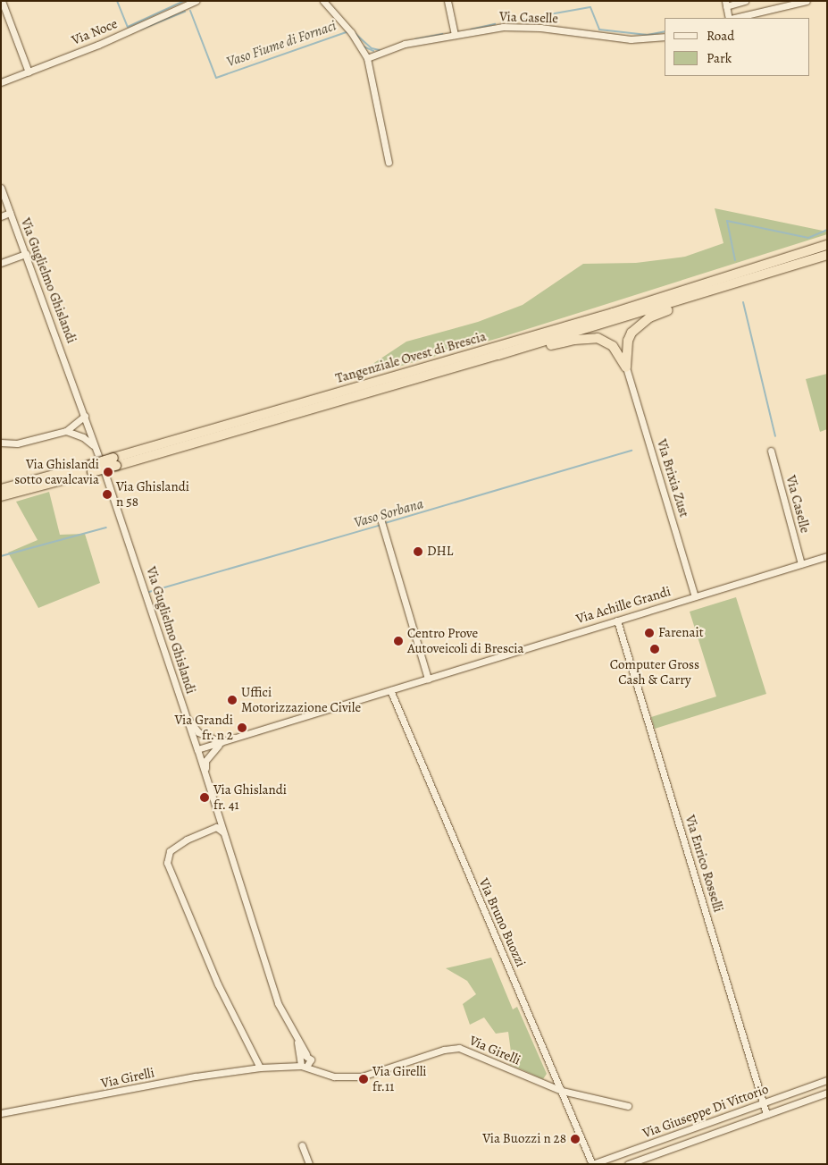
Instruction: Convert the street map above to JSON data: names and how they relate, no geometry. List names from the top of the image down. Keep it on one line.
{"streets":{"highway":["Tangenziale Ovest di Brescia"],"street":["Via Caselle","Via Noce","Via Guglielmo Ghislandi","Via Brixia Zust","Via Achille Grandi","Via Enrico Rosselli","Via Bruno Buozzi","Via Girelli","Via Giuseppe Di Vittorio"]},"crossings":[["Via Caselle","Via Achille Grandi"],["Via Guglielmo Ghislandi","Via Achille Grandi"],["Via Brixia Zust","Via Achille Grandi"],["Via Achille Grandi","Via Enrico Rosselli"],["Via Achille Grandi","Via Bruno Buozzi"],["Via Enrico Rosselli","Via Giuseppe Di Vittorio"],["Via Bruno Buozzi","Via Girelli"],["Via Bruno Buozzi","Via Giuseppe Di Vittorio"]],"water":["Vaso Fiume di Fornaci","Vaso Sorbana"],"places":["Via Ghislandi sotto cavalcavia","Via Ghislandi n 58","DHL","Farenait","Centro Prove Autoveicoli di Brescia","Computer Gross Cash & Carry","Uffici Motorizzazione Civile","Via Grandi fr. n 2","Via Ghislandi fr. 41","Via Girelli fr.11","Via Buozzi n 28"],"legend":["Road","Park"]}
